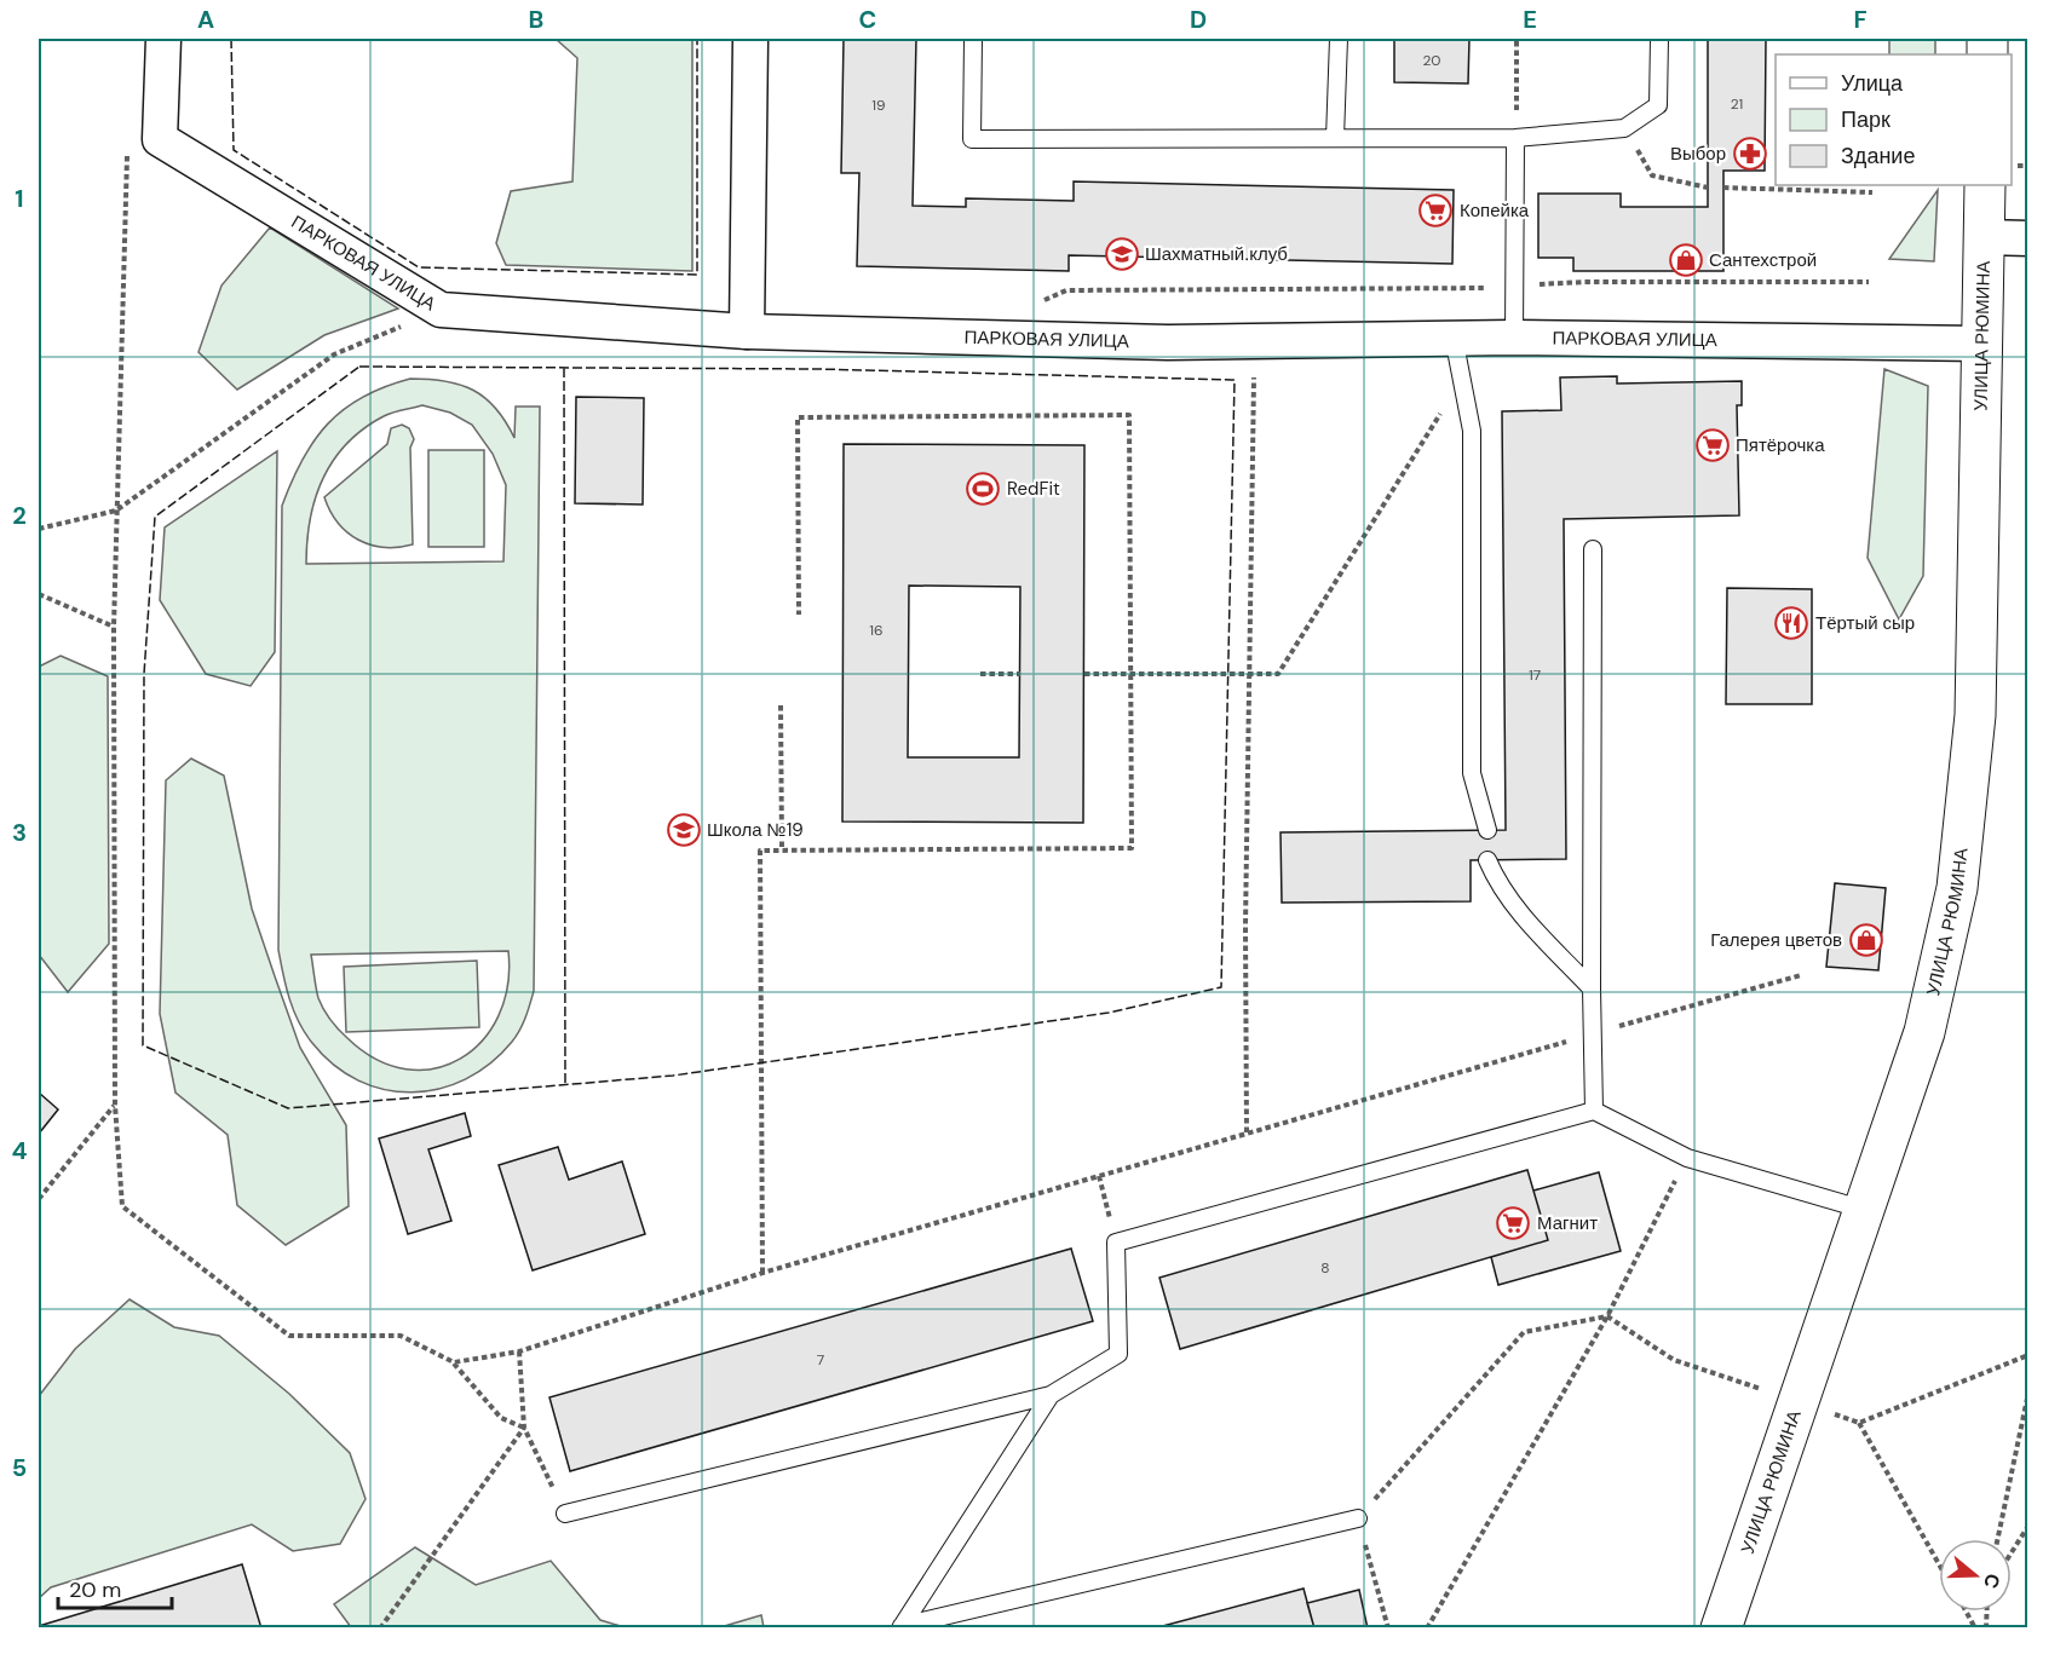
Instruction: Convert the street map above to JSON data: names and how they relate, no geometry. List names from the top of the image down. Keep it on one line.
{"streets":{"main road":["УЛИЦА РЮМИНА"],"street":["ПАРКОВАЯ УЛИЦА"]},"crossings":[["ПАРКОВАЯ УЛИЦА","УЛИЦА РЮМИНА"]],"places":{"pharmacy":["Выбор"],"supermarket":["Копейка","Пятёрочка","Магнит"],"school or university":["Шахматный клуб","Школа №19"],"shop":["Сантехстрой","Галерея цветов"],"sports":["RedFit"],"restaurant":["Тёртый сыр"]},"house_numbers":["20","21","19","16","17","8","7"],"legend":["Улица","Парк","Здание"],"scale_bar":"20 m","north":"right","grid":{"columns":["A","B","C","D","E","F"],"rows":["1","2","3","4","5"]}}
